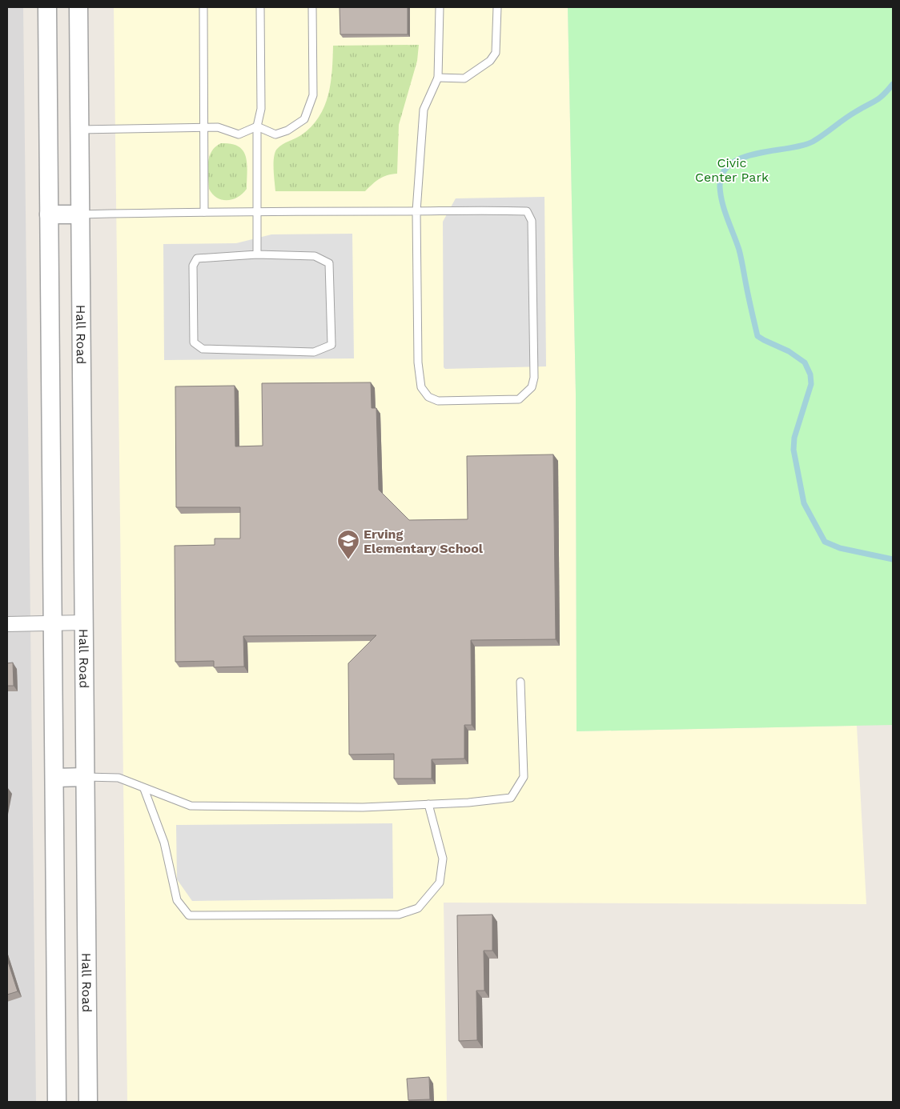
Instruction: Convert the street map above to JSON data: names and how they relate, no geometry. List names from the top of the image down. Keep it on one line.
{"streets":{"street":["Hall Road"]},"parks":["Civic Center Park"],"places":{"school or university":["Erving Elementary School"]}}
